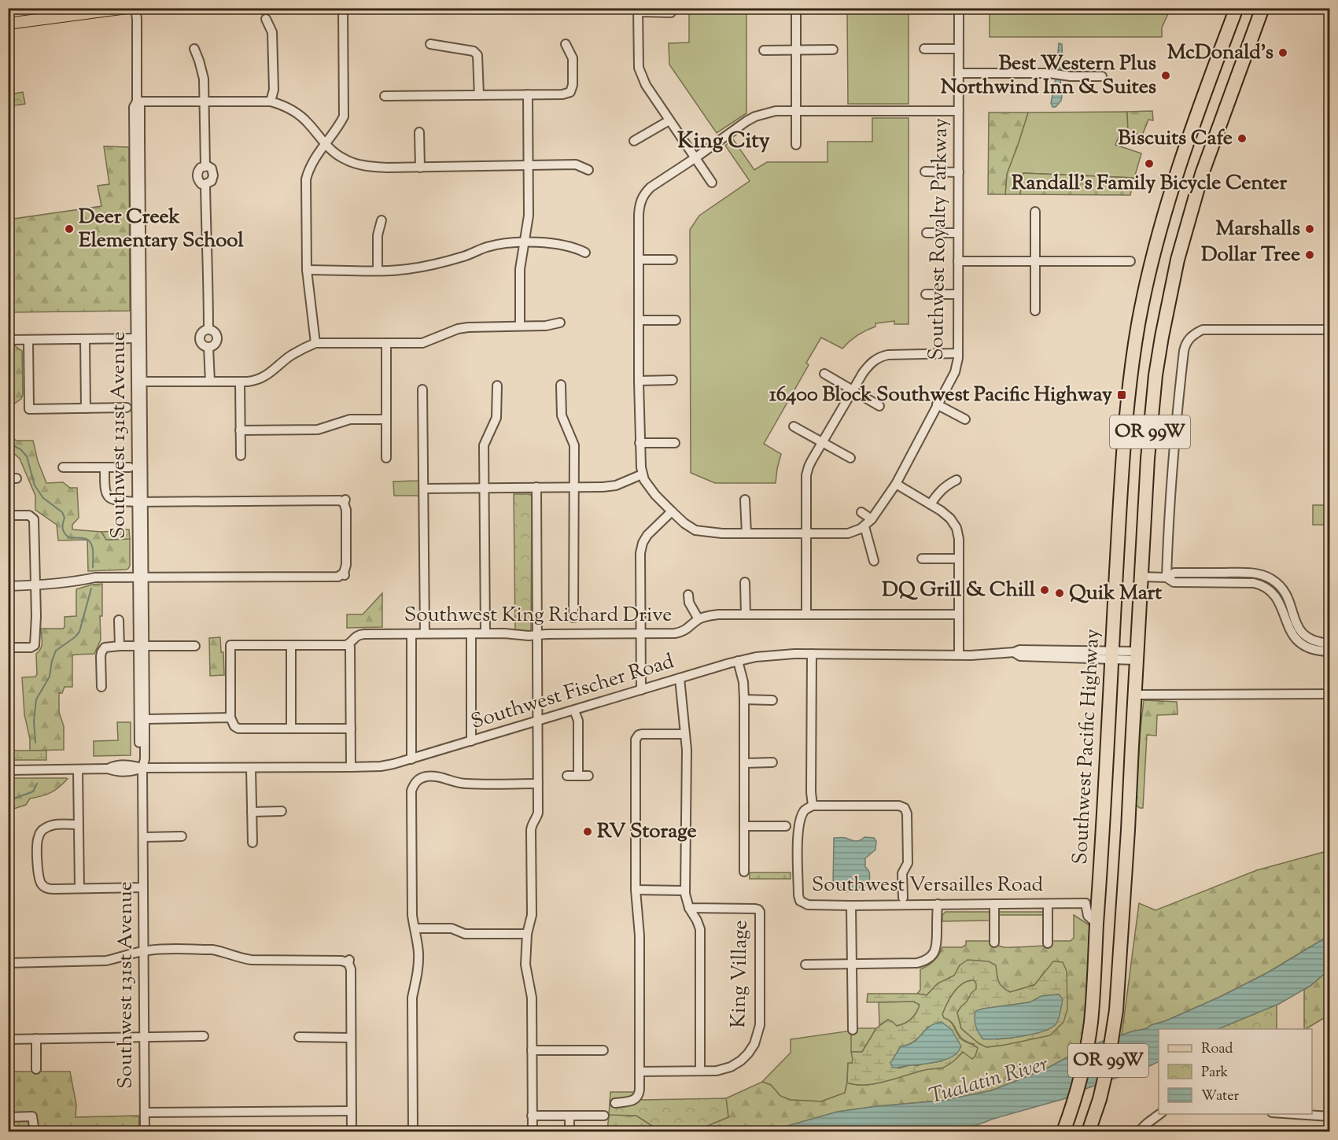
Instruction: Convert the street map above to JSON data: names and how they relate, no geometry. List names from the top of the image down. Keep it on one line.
{"streets":{"highway":["OR 99W","Southwest Pacific Highway"],"street":["Southwest Royalty Parkway","Southwest 131st Avenue","Southwest King Richard Drive","Southwest Fischer Road","Southwest Versailles Road","King Village"]},"crossings":[["OR 99W","Southwest Fischer Road"],["Southwest 131st Avenue","Southwest Fischer Road"],["Southwest Fischer Road","Southwest Pacific Highway"],["Southwest Pacific Highway","Southwest Versailles Road"]],"districts":["King City"],"water":["Tualatin River"],"places":{"other":["McDonald's","Best Western Plus Northwind Inn & Suites","Biscuits Cafe","Randall's Family Bicycle Center","Deer Creek Elementary School","Marshalls","Dollar Tree","DQ Grill & Chill","Quik Mart","RV Storage"],"transit":["16400 Block Southwest Pacific Highway"]},"legend":["Road","Park","Water"]}
